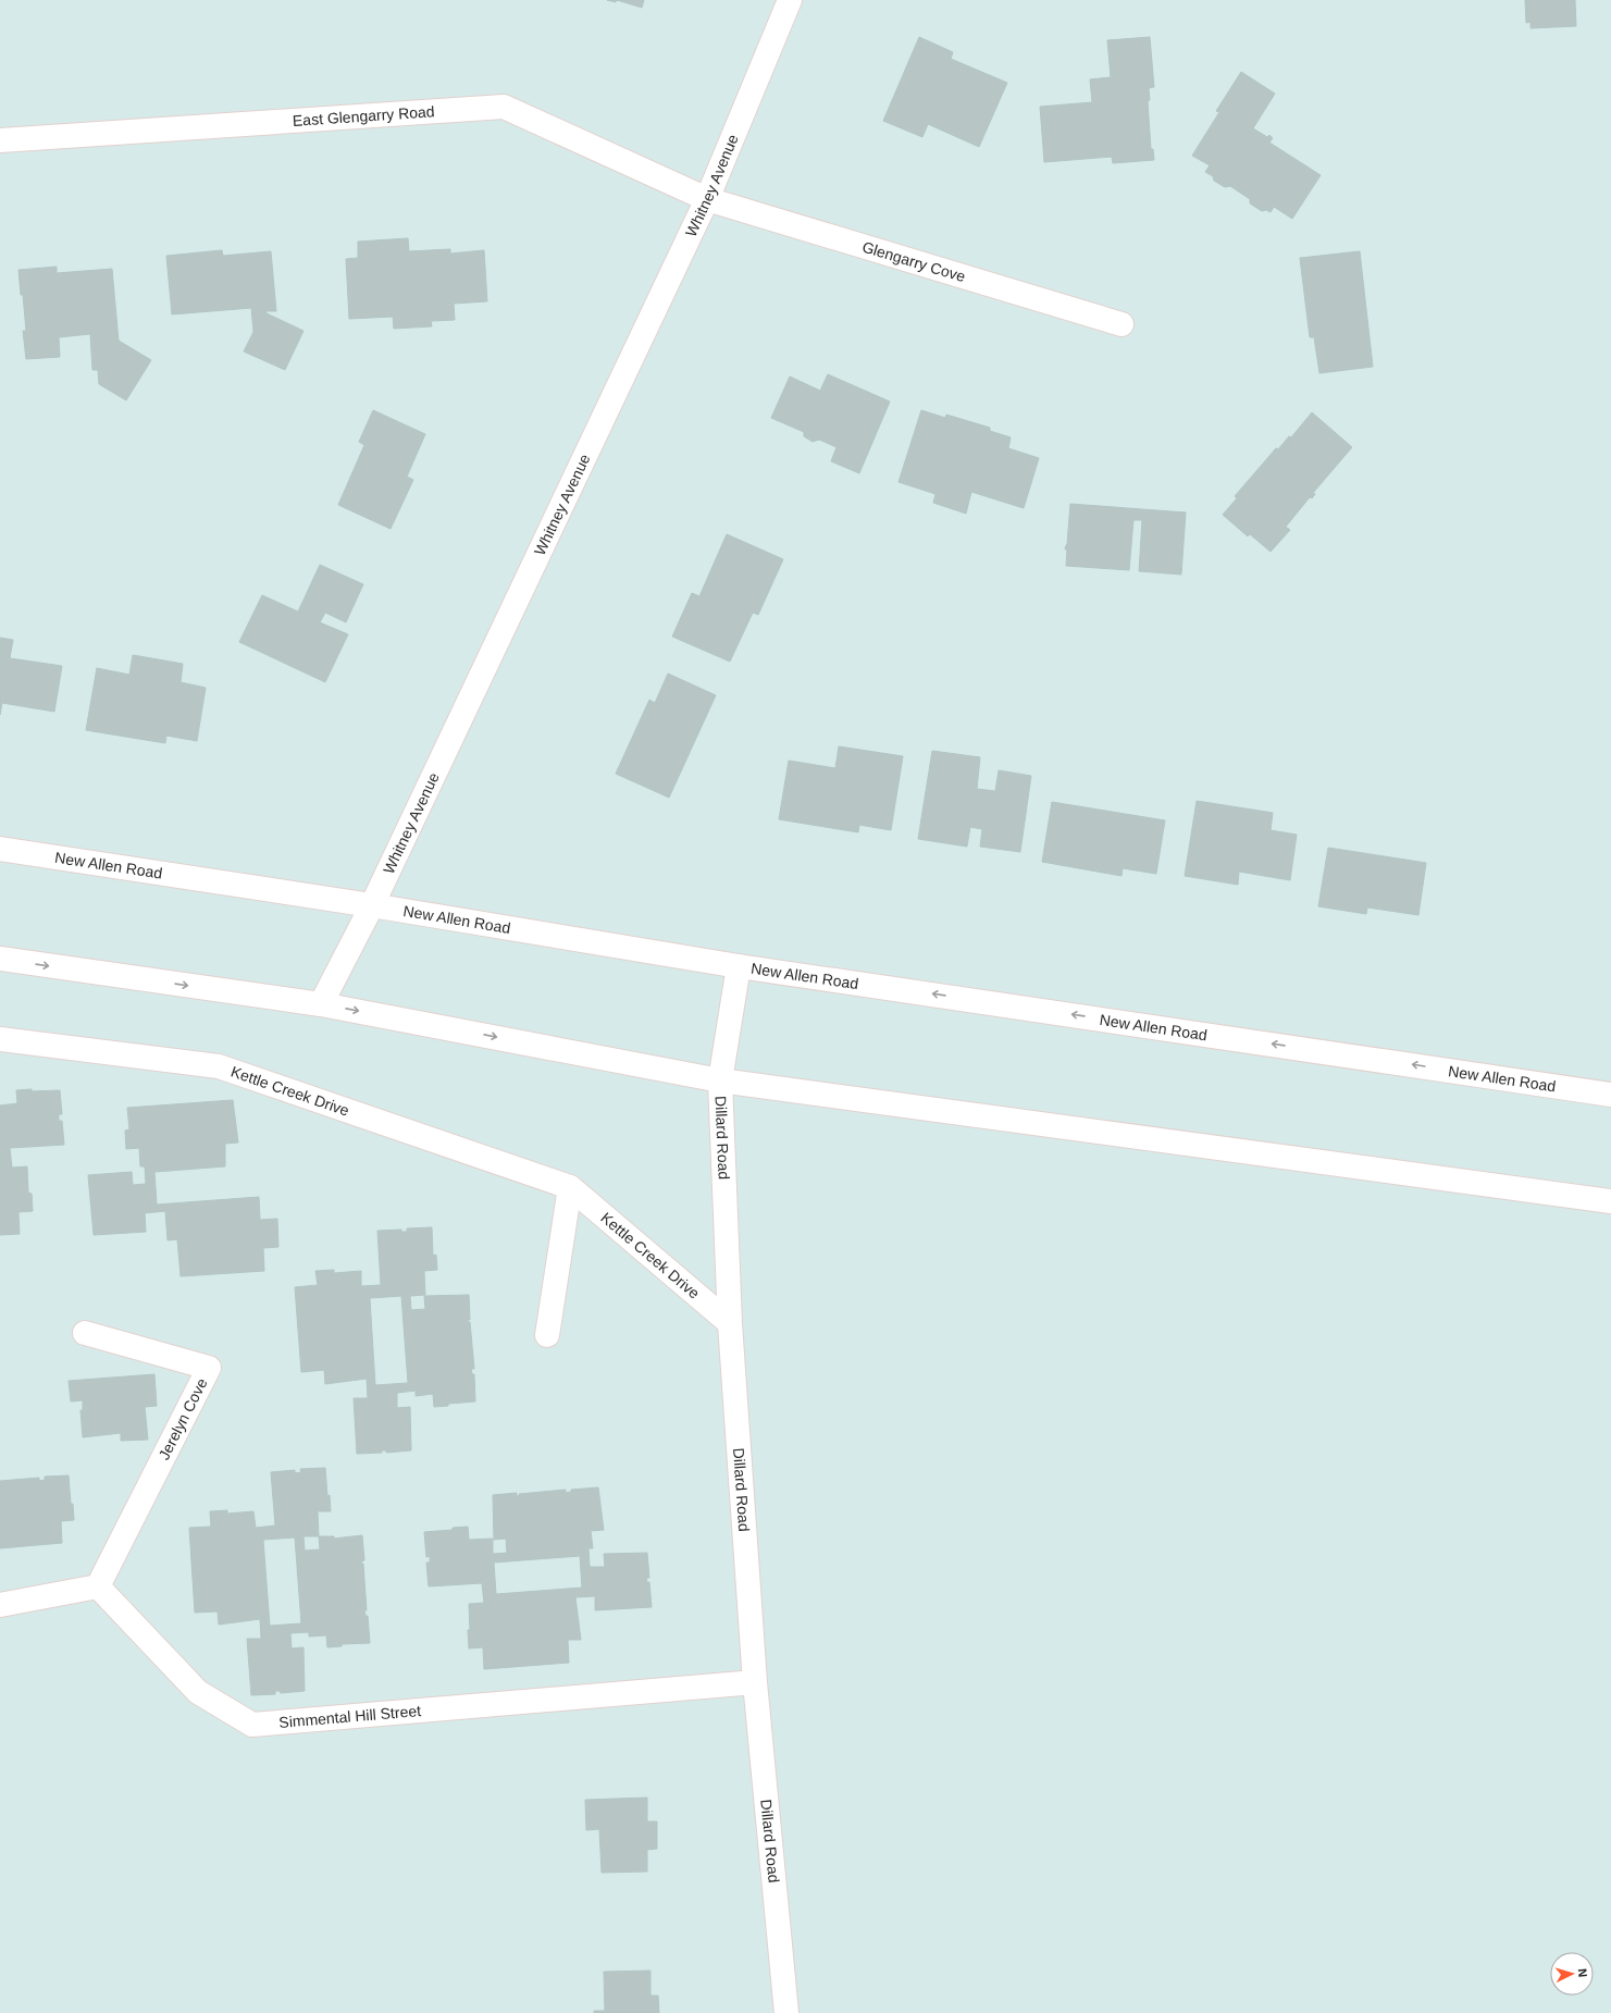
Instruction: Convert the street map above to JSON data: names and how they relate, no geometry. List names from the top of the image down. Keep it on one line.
{"streets":{"street":["East Glengarry Road","Whitney Avenue","Glengarry Cove","New Allen Road","Kettle Creek Drive","Dillard Road","Jerelyn Cove","Simmental Hill Street"]},"crossings":[["East Glengarry Road","Whitney Avenue"],["East Glengarry Road","Glengarry Cove"],["Whitney Avenue","Glengarry Cove"],["Whitney Avenue","New Allen Road"],["New Allen Road","Dillard Road"],["Kettle Creek Drive","Dillard Road"],["Dillard Road","Simmental Hill Street"],["Jerelyn Cove","Simmental Hill Street"]],"north":"right"}
